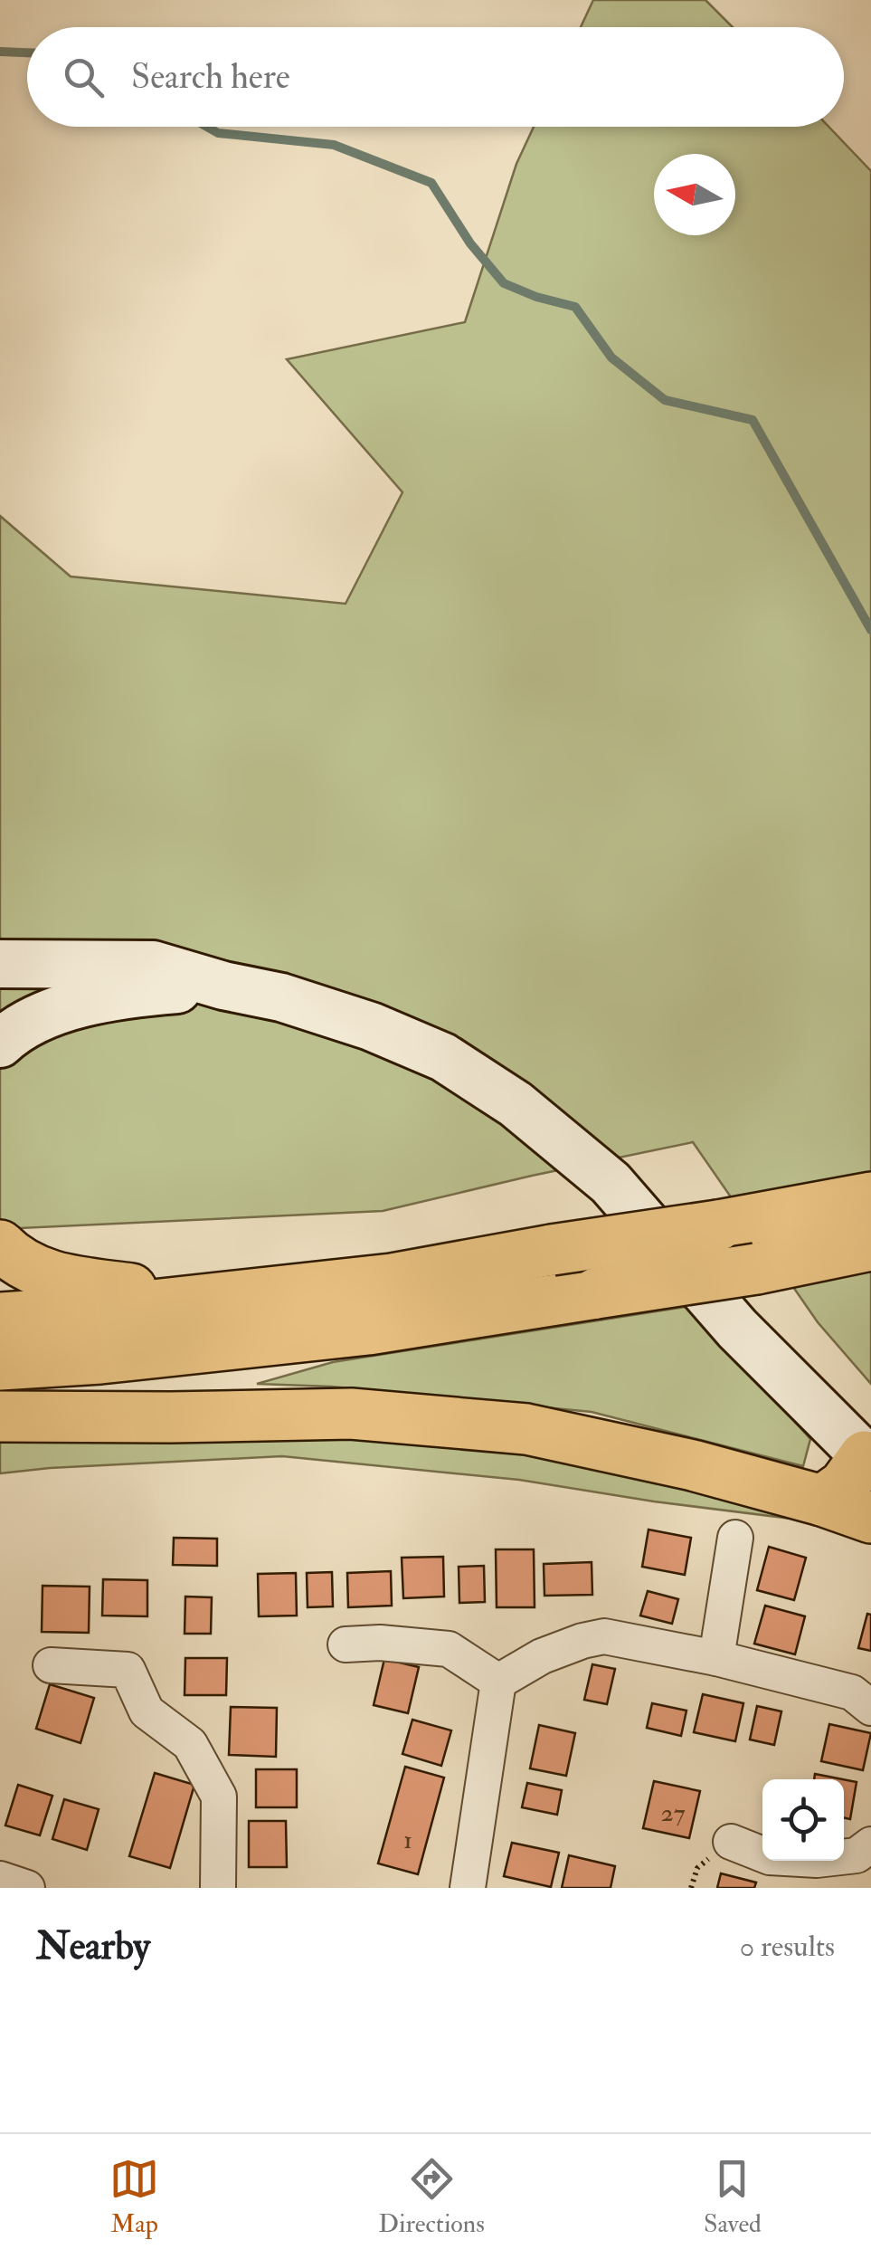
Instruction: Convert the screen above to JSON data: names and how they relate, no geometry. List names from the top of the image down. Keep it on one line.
{"house_numbers":["27","1"],"north":"left","page":{"search":"Search here","heading":["Nearby","0 results"],"nav":["Map","Directions","Saved"]}}
